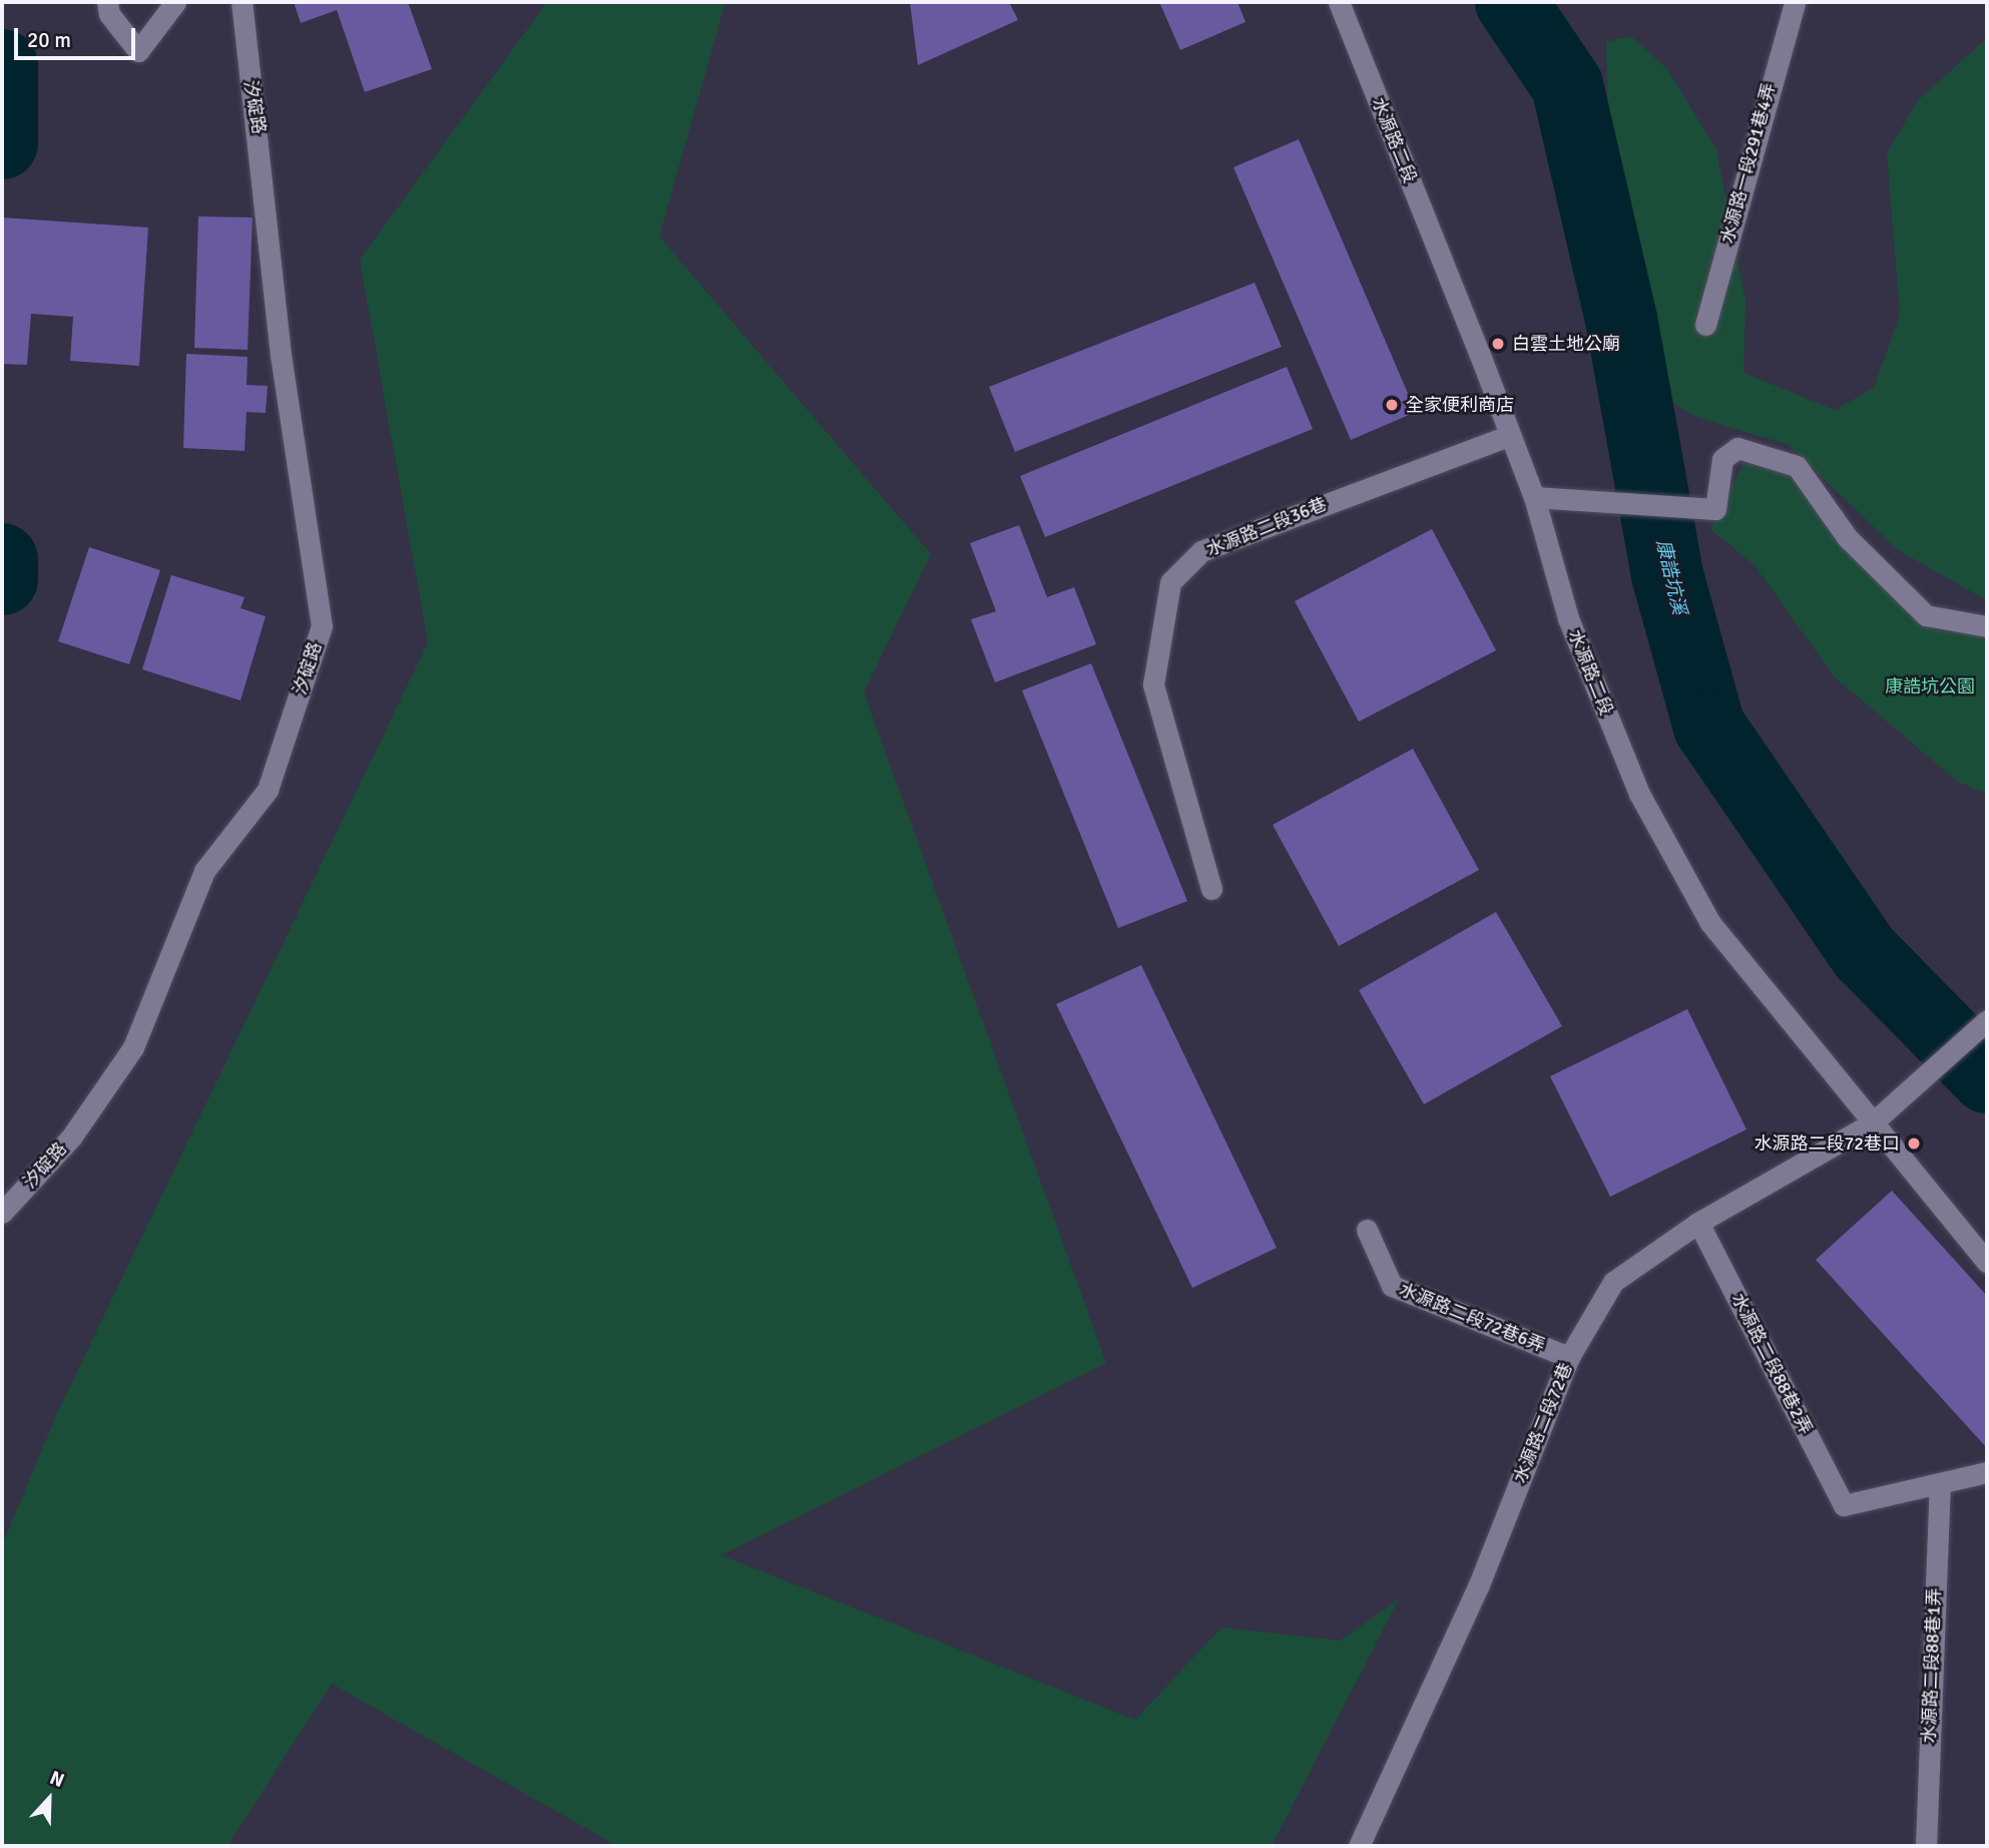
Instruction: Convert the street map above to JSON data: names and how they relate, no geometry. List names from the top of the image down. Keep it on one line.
{"streets":{"street":["汐碇路","水源路二段","水源路一段291巷4弄","水源路二段36巷","水源路二段72巷6弄","水源路二段88巷2弄","水源路二段72巷","水源路二段88巷1弄"]},"crossings":[["水源路二段","水源路二段36巷"],["水源路二段","水源路二段72巷"],["水源路二段72巷6弄","水源路二段72巷"],["水源路二段88巷2弄","水源路二段72巷"],["水源路二段88巷2弄","水源路二段88巷1弄"]],"water":["康誥坑溪"],"parks":["康誥坑公園"],"places":["白雲土地公廟","全家便利商店","水源路二段72巷口"],"scale_bar":"20 m","north":"top"}
